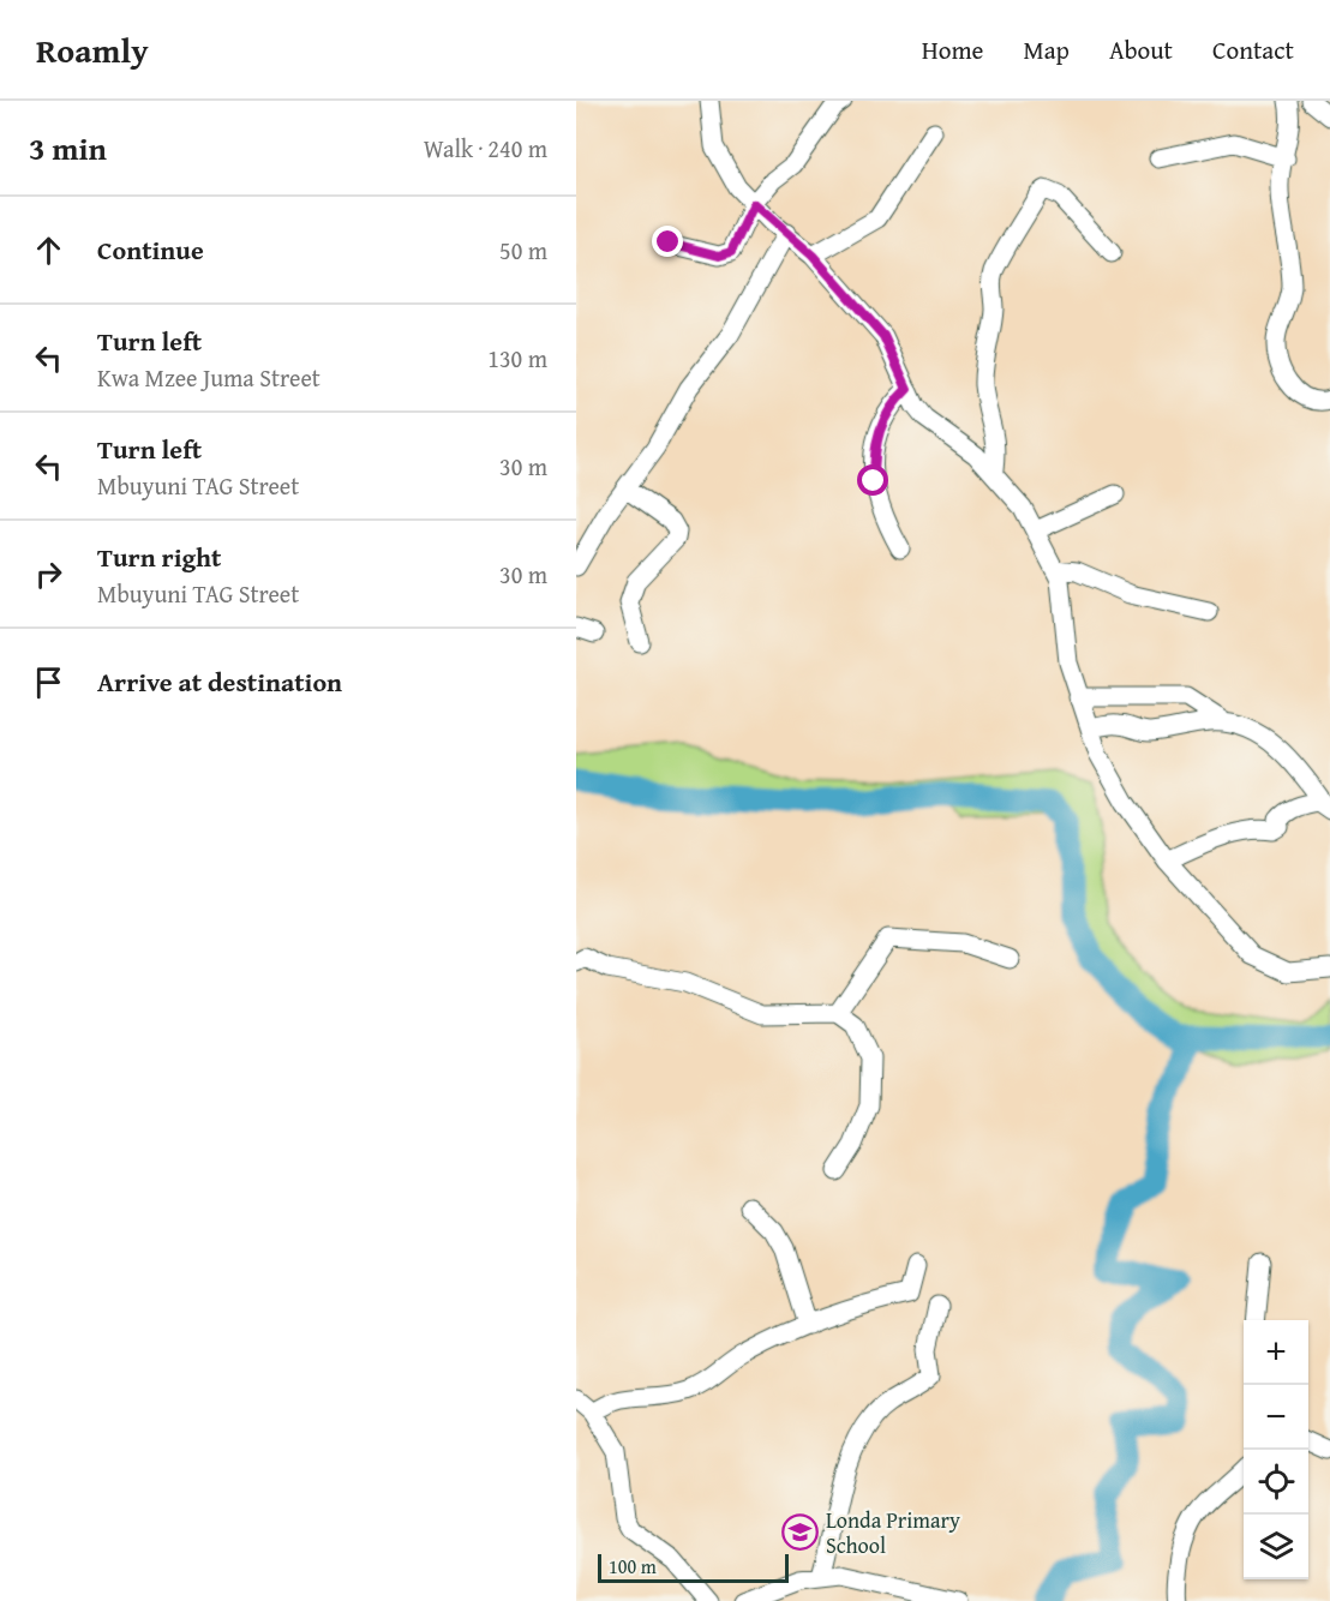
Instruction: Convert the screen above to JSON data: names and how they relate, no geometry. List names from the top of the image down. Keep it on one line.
{"places":{"school or university":["Londa Primary School"]},"scale_bar":"100 m","page":{"header":"Roamly","nav":["Home","Map","About","Contact"],"heading":["3 min","Walk · 240 m"],"list":[["Continue","50 m"],["Turn left","Kwa Mzee Juma Street","130 m"],["Turn left","Mbuyuni TAG Street","30 m"],["Turn right","Mbuyuni TAG Street","30 m"],"Arrive at destination"],"map_buttons":["+","−"],"scale":"100 m"}}
